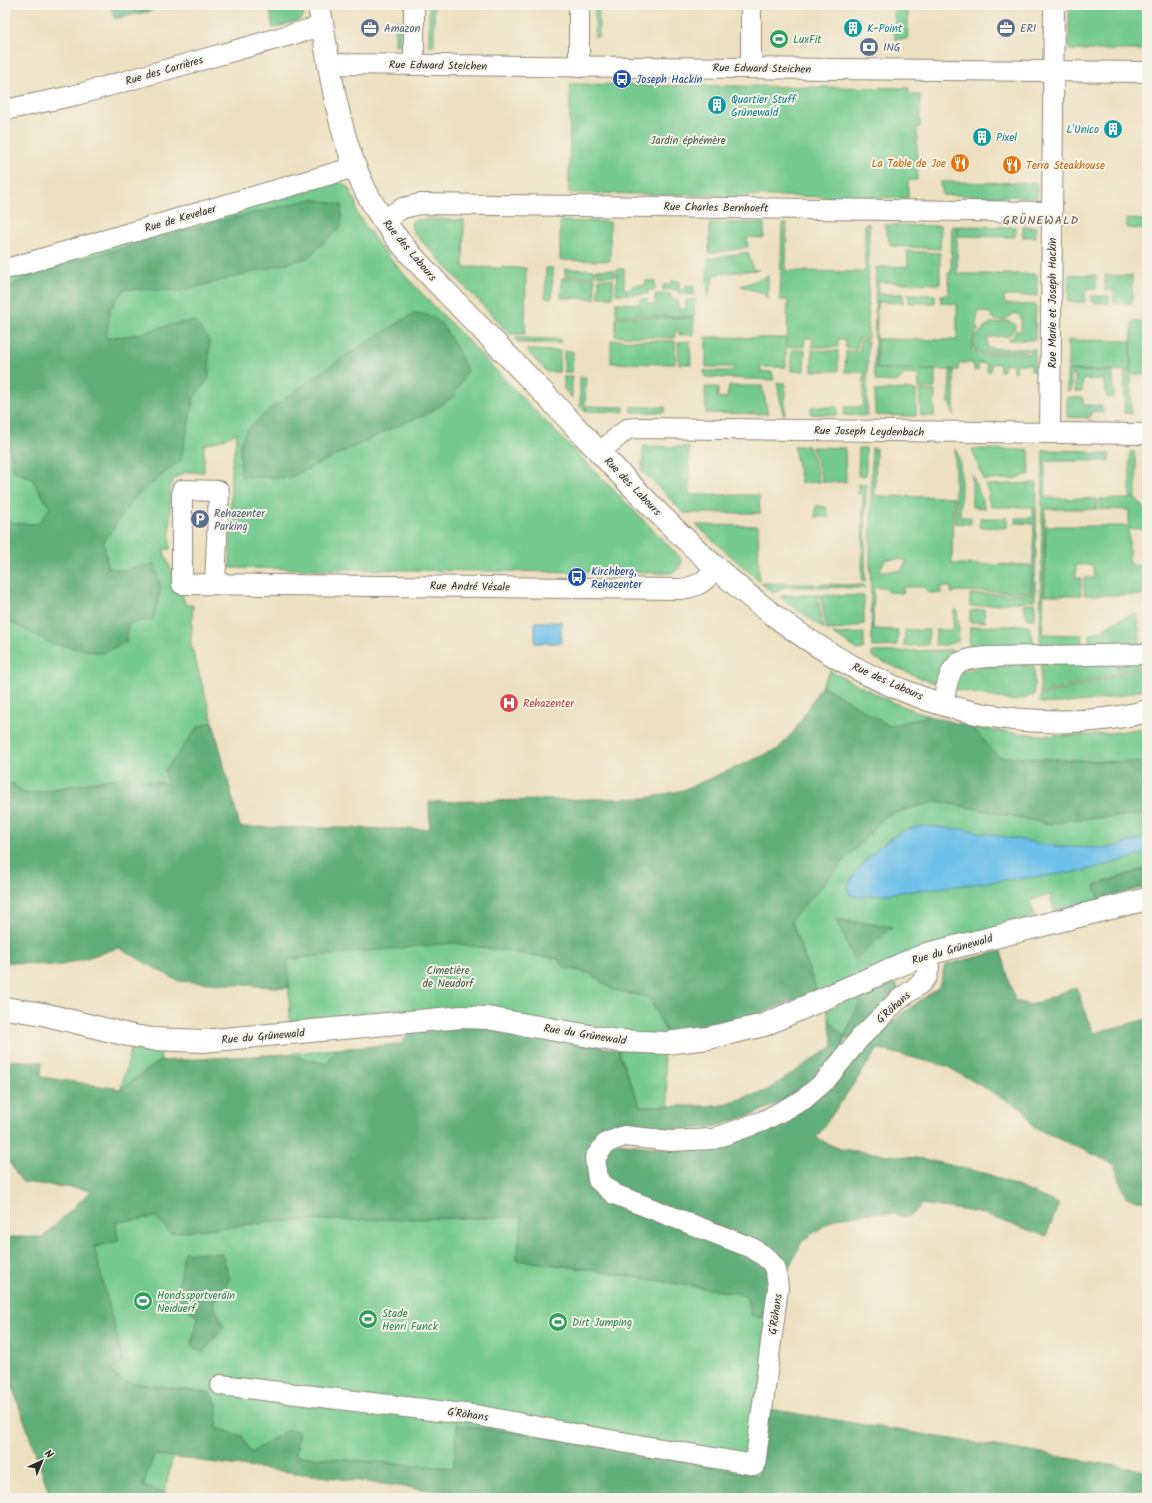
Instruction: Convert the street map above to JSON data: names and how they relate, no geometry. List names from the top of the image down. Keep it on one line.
{"streets":{"main road":["Rue des Labours","Rue du Grünewald"],"street":["Rue Edward Steichen","Rue des Carrières","Rue Charles Bernhoeft","Rue de Kevelaer","Rue Marie et Joseph Hackin","Rue Joseph Leydenbach","Rue André Vésale","G'Röhans"]},"crossings":[["Rue Edward Steichen","Rue des Labours"],["Rue Edward Steichen","Rue Marie et Joseph Hackin"],["Rue des Carrières","Rue des Labours"],["Rue Charles Bernhoeft","Rue des Labours"],["Rue Charles Bernhoeft","Rue Marie et Joseph Hackin"],["Rue de Kevelaer","Rue des Labours"],["Rue des Labours","Rue Joseph Leydenbach"],["Rue des Labours","Rue André Vésale"],["Rue Marie et Joseph Hackin","Rue Joseph Leydenbach"],["Rue du Grünewald","G'Röhans"]],"districts":["GRÜNEWALD"],"parks":["Jardin éphémère","Cimetière de Neudorf"],"places":{"office":["Amazon","ERI"],"building":["K-Point","Quartier Stuff Grünewald","L'Unico","Pixel"],"sports":["LuxFit","Hondssportveräin Neiduerf","Stade Henri Funck","Dirt Jumping"],"bank":["ING"],"bus stop":["Joseph Hackin","Kirchberg, Rehazenter"],"restaurant":["La Table de Joe","Terra Steakhouse"],"parking":["Rehazenter Parking"],"hospital":["Rehazenter"]},"north":"top right"}
